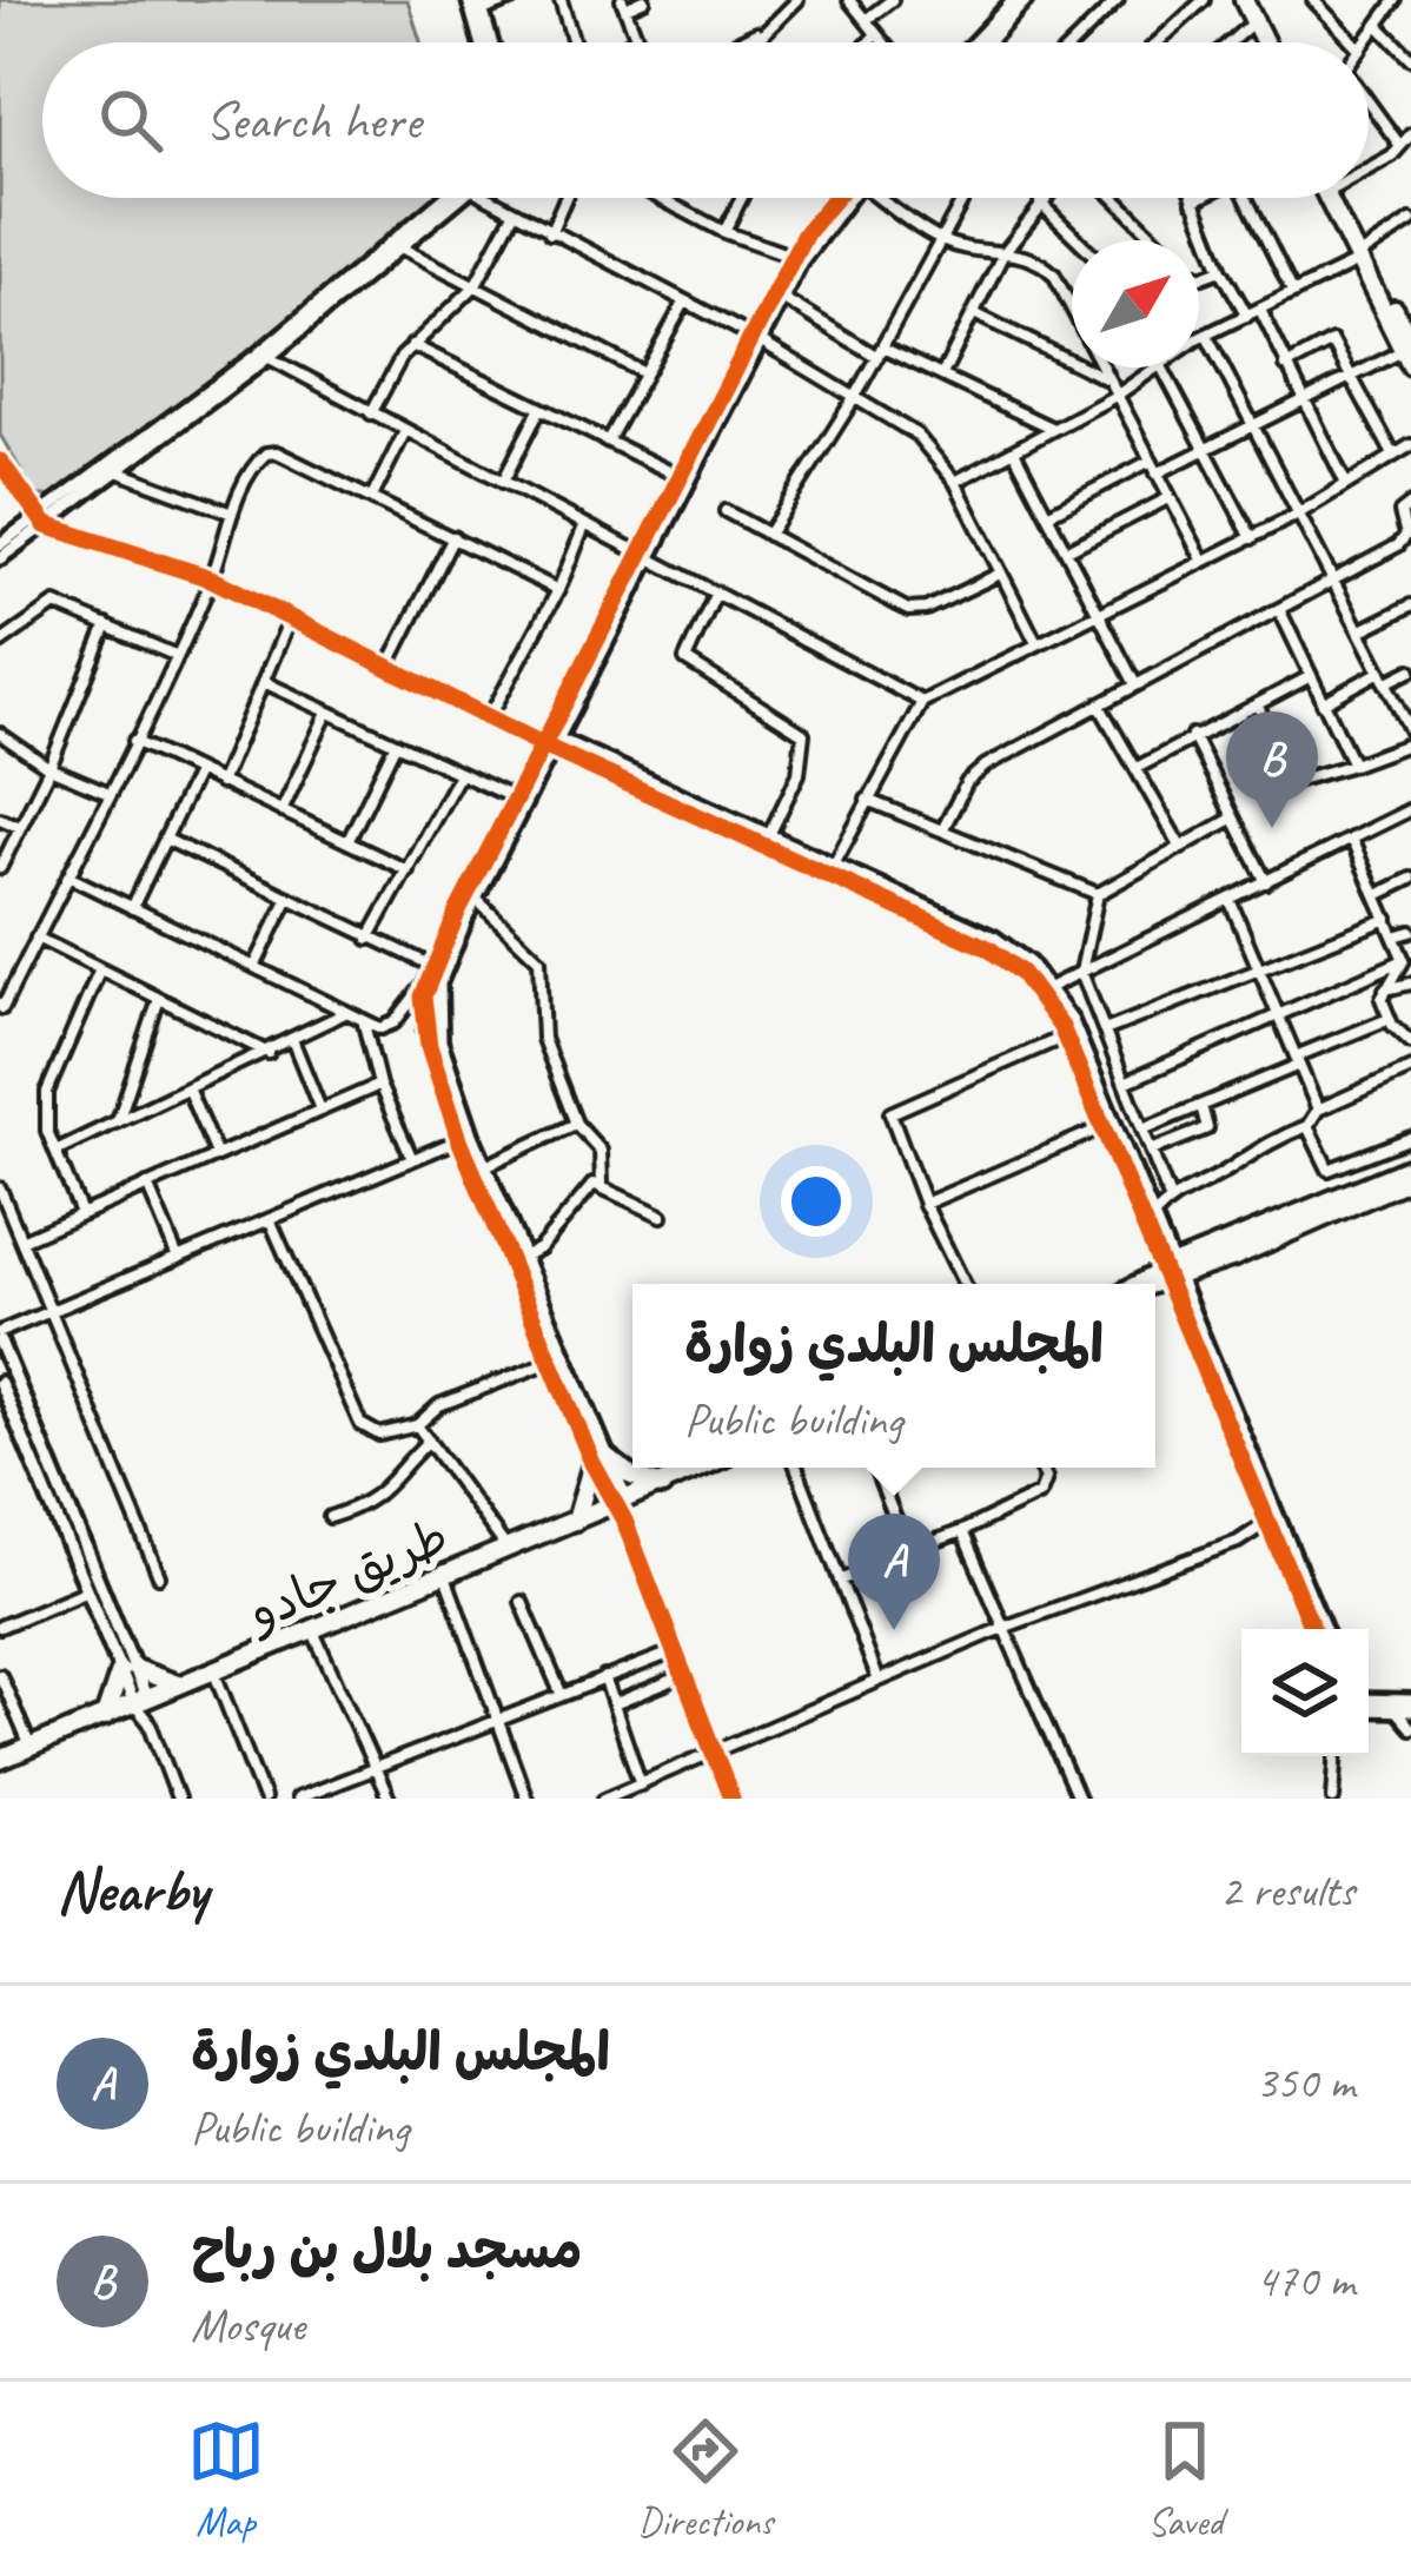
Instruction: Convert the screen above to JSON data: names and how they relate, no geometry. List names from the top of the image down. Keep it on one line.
{"streets":{"highway":["طريق جادو"]},"north":"top right","page":{"search":"Search here","pins":["B","A"],"popup":["المجلس البلدي زوارة","Public building"],"heading":["Nearby","2 results"],"list":[{"mark":"A","name":"المجلس البلدي زوارة","note":"Public building","value":"350 m"},{"mark":"B","name":"مسجد بلال بن رباح","note":"Mosque","value":"470 m"}],"nav":["Map","Directions","Saved"]}}
